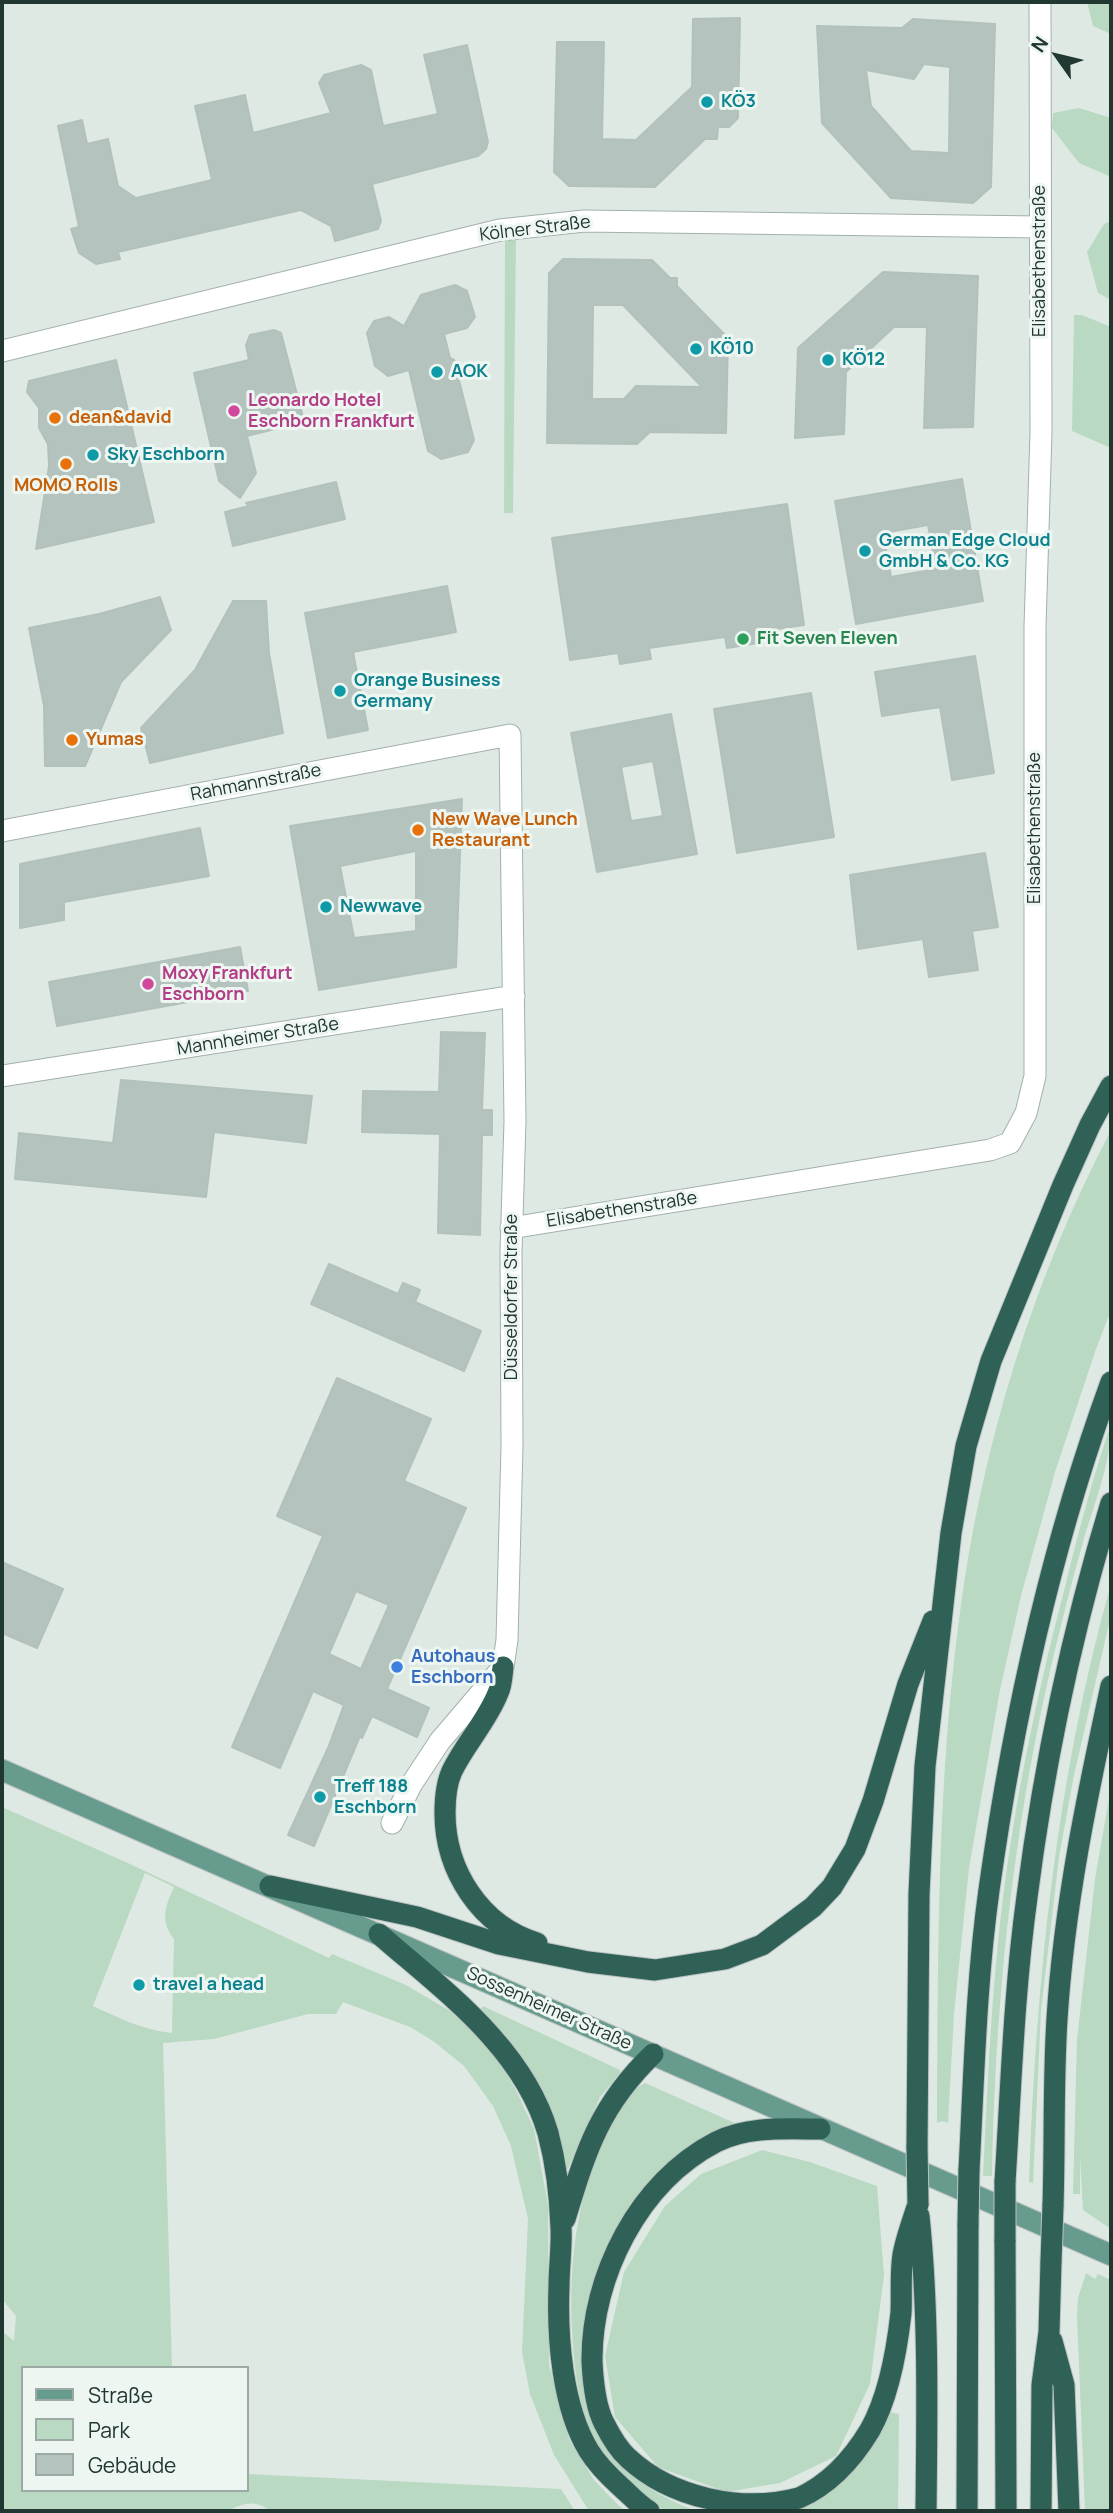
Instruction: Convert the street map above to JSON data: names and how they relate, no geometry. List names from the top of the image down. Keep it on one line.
{"streets":{"main road":["Sossenheimer Straße"],"street":["Kölner Straße","Elisabethenstraße","Rahmannstraße","Mannheimer Straße","Düsseldorfer Straße"]},"crossings":[["Kölner Straße","Elisabethenstraße"],["Elisabethenstraße","Düsseldorfer Straße"],["Rahmannstraße","Düsseldorfer Straße"],["Mannheimer Straße","Düsseldorfer Straße"]],"places":["KÖ3","KÖ10","KÖ12","AOK","Leonardo Hotel Eschborn Frankfurt","dean&david","Sky Eschborn","MOMO Rolls","German Edge Cloud GmbH & Co. KG","Fit Seven Eleven","Orange Business Germany","Yumas","New Wave Lunch Restaurant","Newwave","Moxy Frankfurt Eschborn","Autohaus Eschborn","Treff 188 Eschborn","travel a head"],"legend":["Straße","Park","Gebäude"],"north":"top left"}
